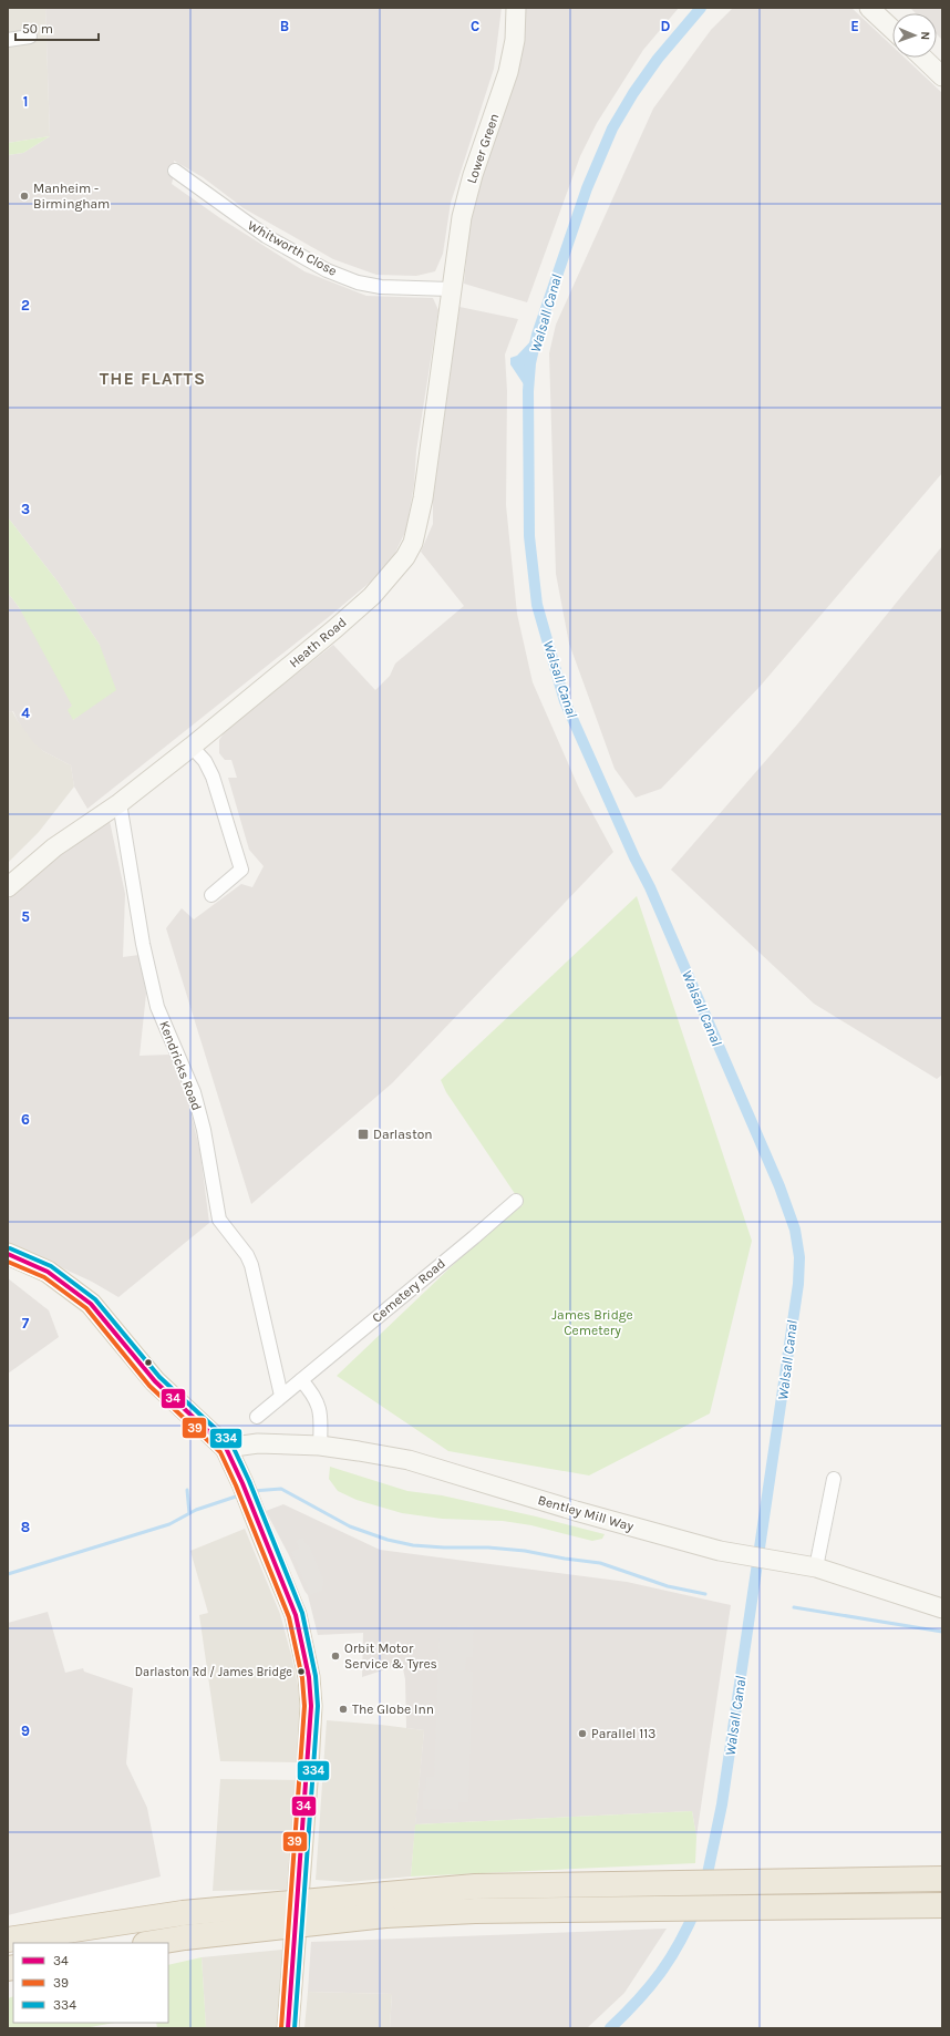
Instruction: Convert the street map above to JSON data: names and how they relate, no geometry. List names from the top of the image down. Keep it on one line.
{"streets":{"street":["Lower Green","Whitworth Close","Heath Road","Kendricks Road","Cemetery Road","Bentley Mill Way"]},"crossings":[["Lower Green","Whitworth Close"],["Lower Green","Heath Road"],["Whitworth Close","Heath Road"],["Heath Road","Kendricks Road"],["Kendricks Road","Cemetery Road"]],"districts":["THE FLATTS"],"water":["Walsall Canal"],"parks":["James Bridge Cemetery"],"places":{"other":["Manheim - Birmingham","Orbit Motor Service & Tyres","Darlaston Rd / James Bridge","The Globe Inn","Parallel 113"],"transit":["Darlaston"]},"lines":["transit line 334","transit line 34","transit line 39"],"legend":["34","39","334"],"scale_bar":"50 m","north":"right","grid":{"columns":["B","C","D","E"],"rows":["1","2","3","4","5","6","7","8","9"]}}
